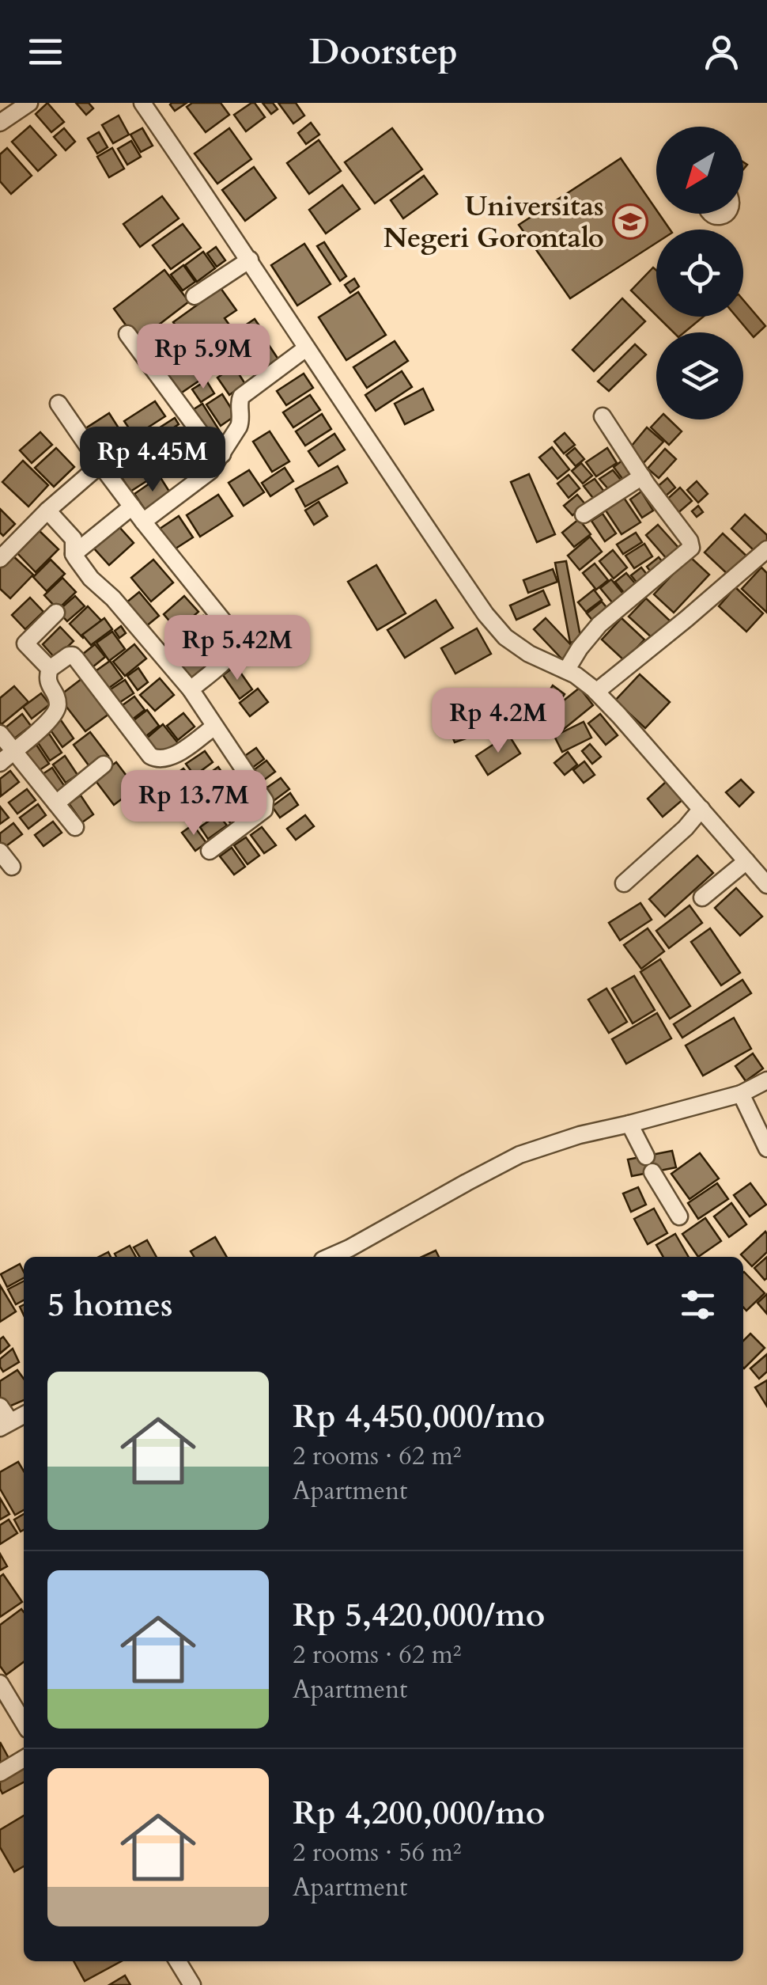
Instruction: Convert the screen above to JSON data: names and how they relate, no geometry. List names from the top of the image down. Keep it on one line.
{"places":{"school or university":["Universitas Negeri Gorontalo"]},"north":"bottom left","page":{"header":"Doorstep","price":["Rp 5.9M","Rp 4.45M","Rp 5.42M","Rp 4.2M","Rp 13.7M"],"heading":"5 homes","list":[{"name":"Rp 4,450,000/mo","note":"2 rooms · 62 m² · Apartment"},{"name":"Rp 5,420,000/mo","note":"2 rooms · 62 m² · Apartment"},{"name":"Rp 4,200,000/mo","note":"2 rooms · 56 m² · Apartment"}]}}
